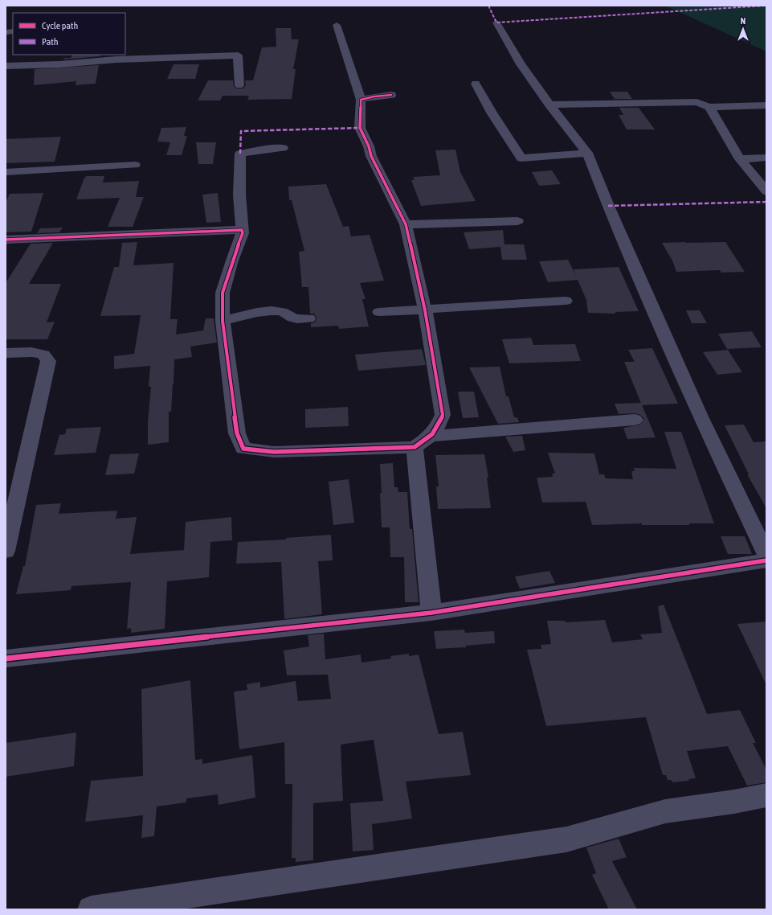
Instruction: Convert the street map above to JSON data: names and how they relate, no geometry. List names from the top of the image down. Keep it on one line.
{"legend":["Cycle path","Path"],"north":"top"}
